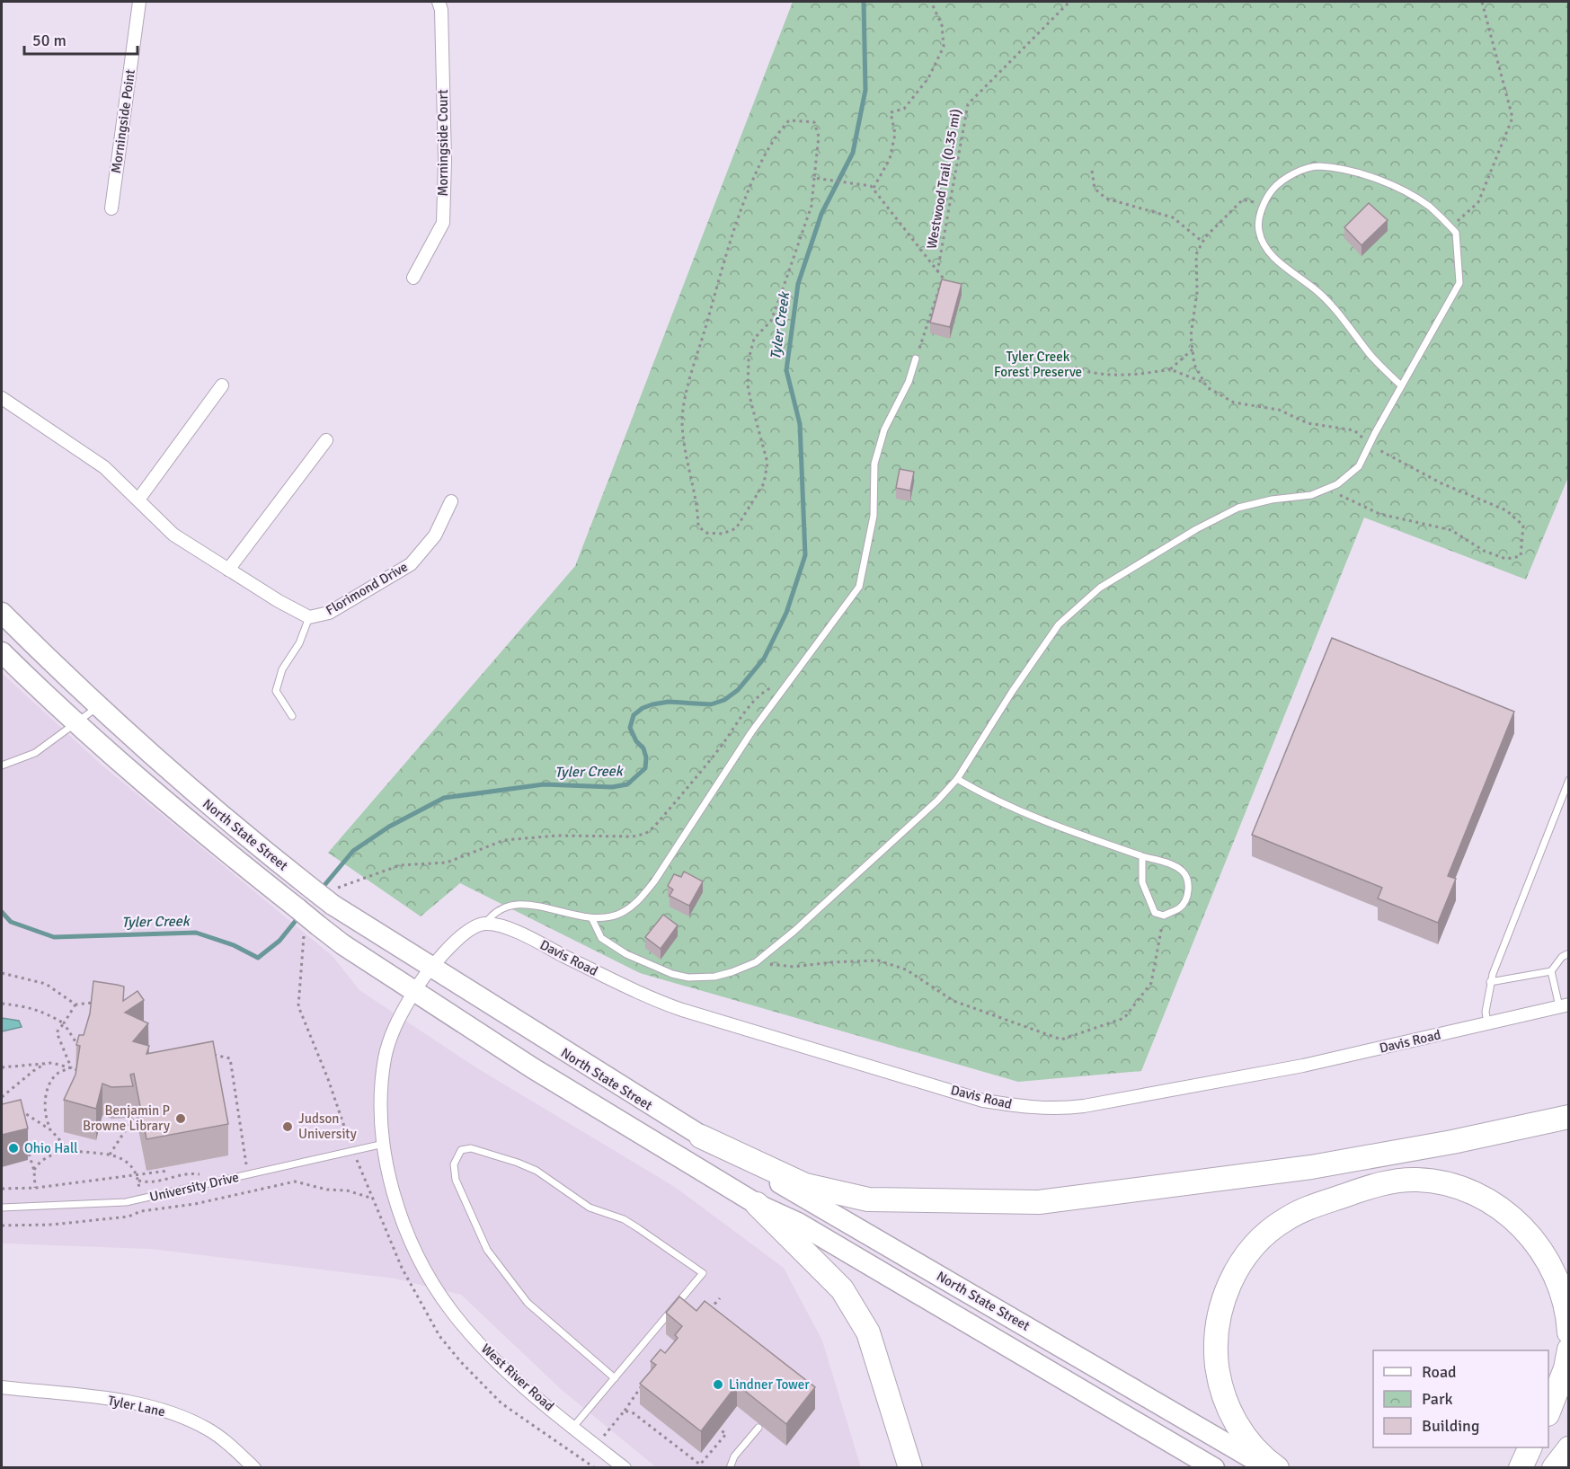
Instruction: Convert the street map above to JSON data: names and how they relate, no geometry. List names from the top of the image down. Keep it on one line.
{"streets":{"main road":["North State Street"],"street":["Morningside Point","Morningside Court","Florimond Drive","Davis Road","West River Road","Tyler Lane"],"lane":["University Drive"],"path":["Westwood Trail (0.35 mi)"]},"crossings":[["North State Street","West River Road"],["University Drive","West River Road"]],"water":["Tyler Creek"],"parks":["Tyler Creek Forest Preserve"],"places":["Benjamin P Browne Library","Judson University","Ohio Hall","Lindner Tower"],"legend":["Road","Park","Building"],"scale_bar":"50 m"}
